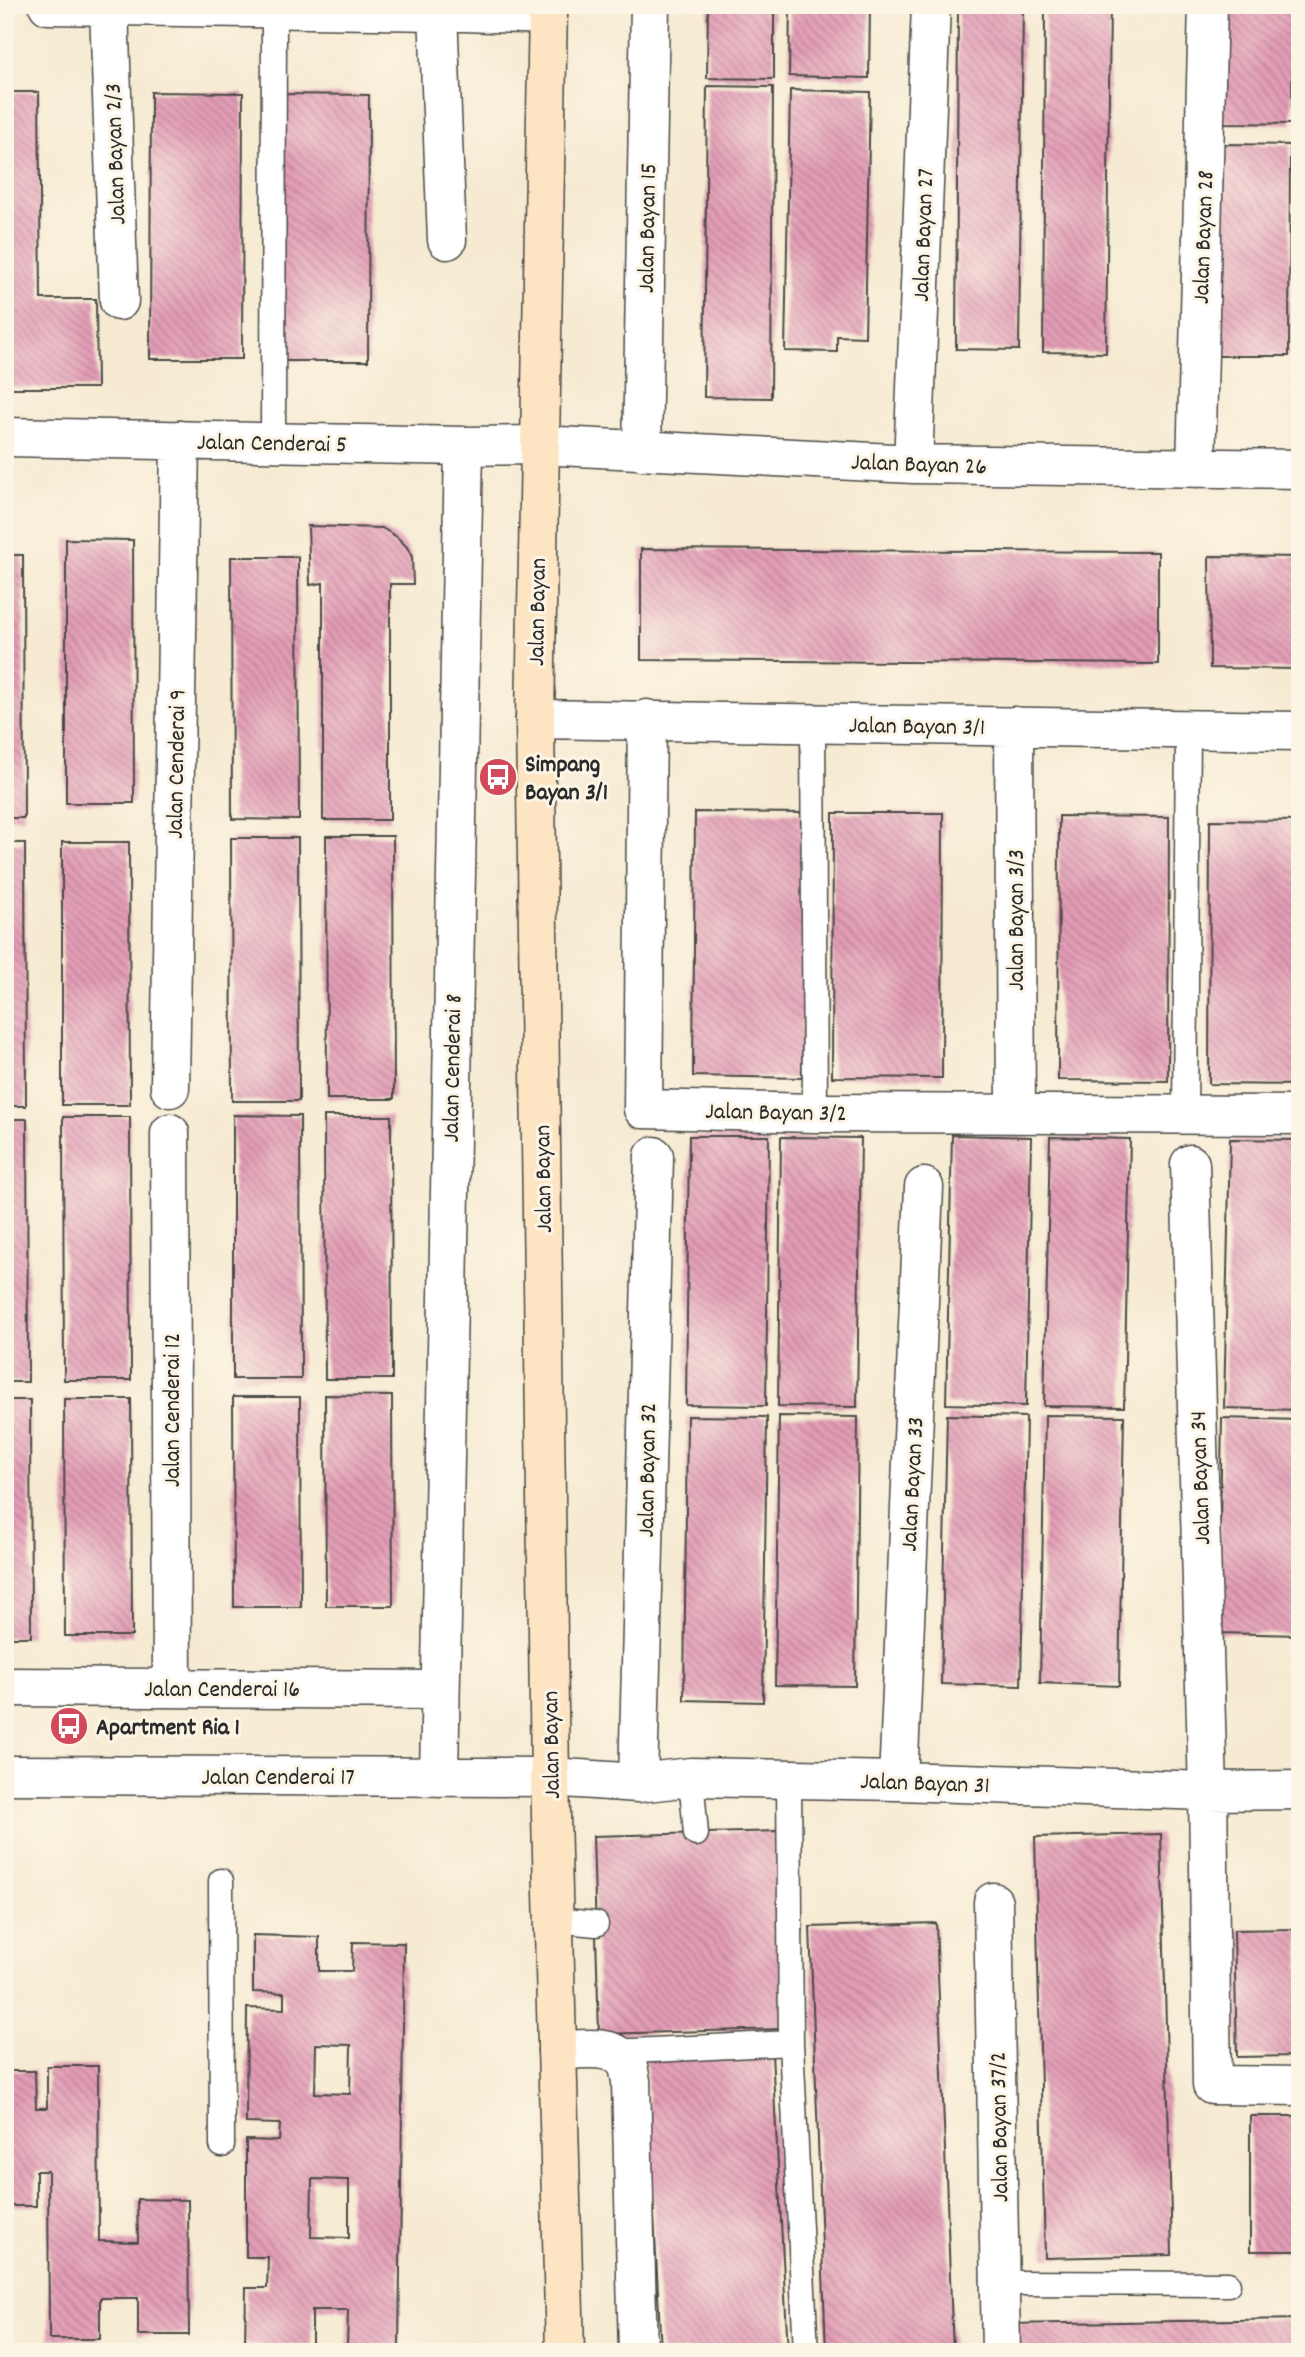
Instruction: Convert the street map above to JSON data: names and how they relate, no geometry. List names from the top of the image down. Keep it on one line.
{"streets":{"street":["Jalan Bayan 2/3","Jalan Bayan 15","Jalan Bayan 27","Jalan Bayan 28","Jalan Cenderai 5","Jalan Bayan 26","Jalan Bayan","Jalan Bayan 3/1","Jalan Cenderai 9","Jalan Bayan 3/3","Jalan Cenderai 8","Jalan Bayan 3/2","Jalan Cenderai 12","Jalan Bayan 32","Jalan Bayan 34","Jalan Bayan 33","Jalan Cenderai 16","Jalan Cenderai 17","Jalan Bayan 31","Jalan Bayan 37/2"]},"crossings":[["Jalan Bayan 15","Jalan Bayan 26"],["Jalan Bayan 27","Jalan Bayan 26"],["Jalan Bayan 28","Jalan Bayan 26"],["Jalan Cenderai 5","Jalan Bayan 26"],["Jalan Cenderai 5","Jalan Bayan"],["Jalan Cenderai 5","Jalan Cenderai 9"],["Jalan Cenderai 5","Jalan Cenderai 8"],["Jalan Bayan 26","Jalan Bayan"],["Jalan Bayan","Jalan Bayan 3/1"],["Jalan Bayan","Jalan Cenderai 17"],["Jalan Bayan","Jalan Bayan 31"],["Jalan Bayan 3/1","Jalan Bayan 3/3"],["Jalan Bayan 3/1","Jalan Bayan 3/2"],["Jalan Bayan 3/3","Jalan Bayan 3/2"],["Jalan Cenderai 8","Jalan Cenderai 16"],["Jalan Cenderai 8","Jalan Cenderai 17"],["Jalan Cenderai 12","Jalan Cenderai 16"],["Jalan Bayan 32","Jalan Bayan 31"],["Jalan Bayan 34","Jalan Bayan 31"],["Jalan Bayan 33","Jalan Bayan 31"],["Jalan Cenderai 17","Jalan Bayan 31"]],"places":{"bus stop":["Simpang Bayan 3/1","Apartment Ria 1"]}}
